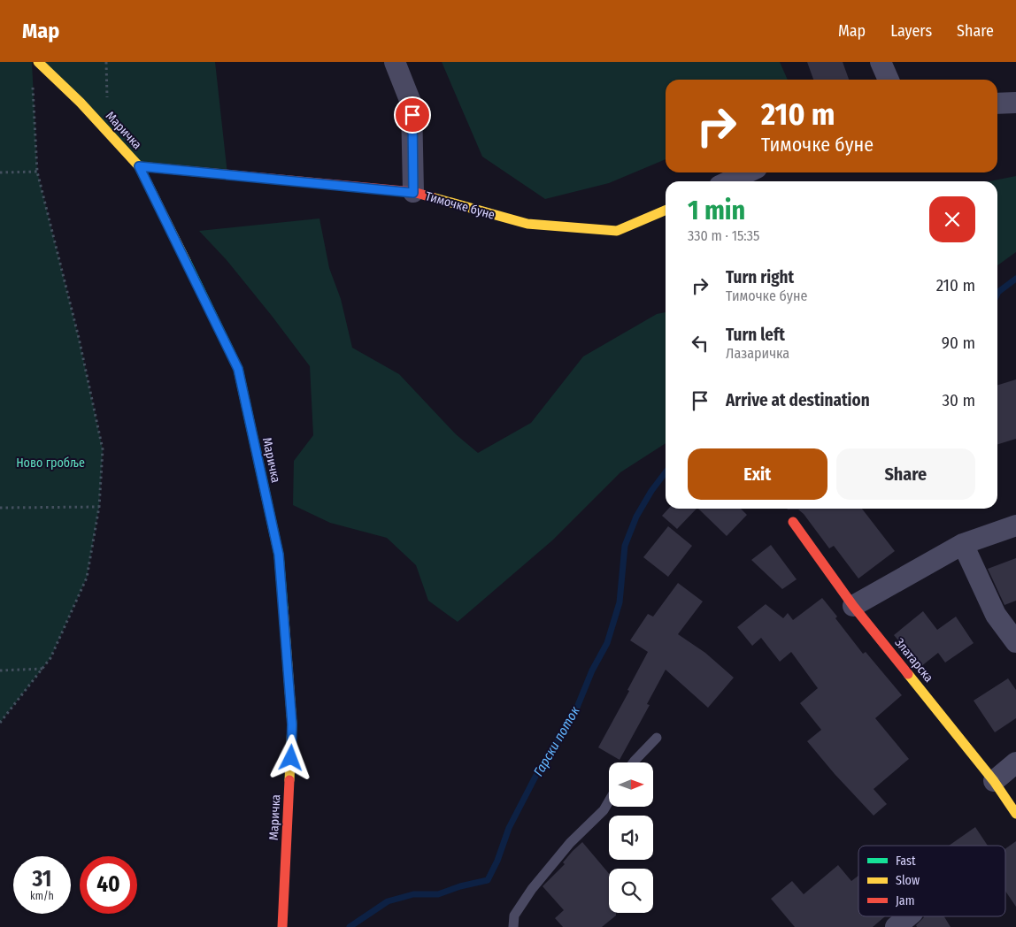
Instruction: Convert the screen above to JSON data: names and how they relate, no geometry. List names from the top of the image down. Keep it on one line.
{"streets":{"street":["Маричка","Тимочке буне","Златарска"]},"crossings":[["Маричка","Тимочке буне"]],"water":["Гарски поток"],"parks":["Ново гробље"],"legend":["Fast","Slow","Jam"],"north":"right","page":{"header":"Map","nav":["Map","Layers","Share"],"turn":["210 m","Тимочке буне"],"heading":["1 min","330 m · 15:35"],"list":[{"name":"Turn right","note":"Тимочке буне","value":"210 m"},{"name":"Turn left","note":"Лазаричка","value":"90 m"},{"name":"Arrive at destination","value":"30 m"}],"buttons":["Exit","Share"],"speed":"31 km/h","limit":"40"}}
